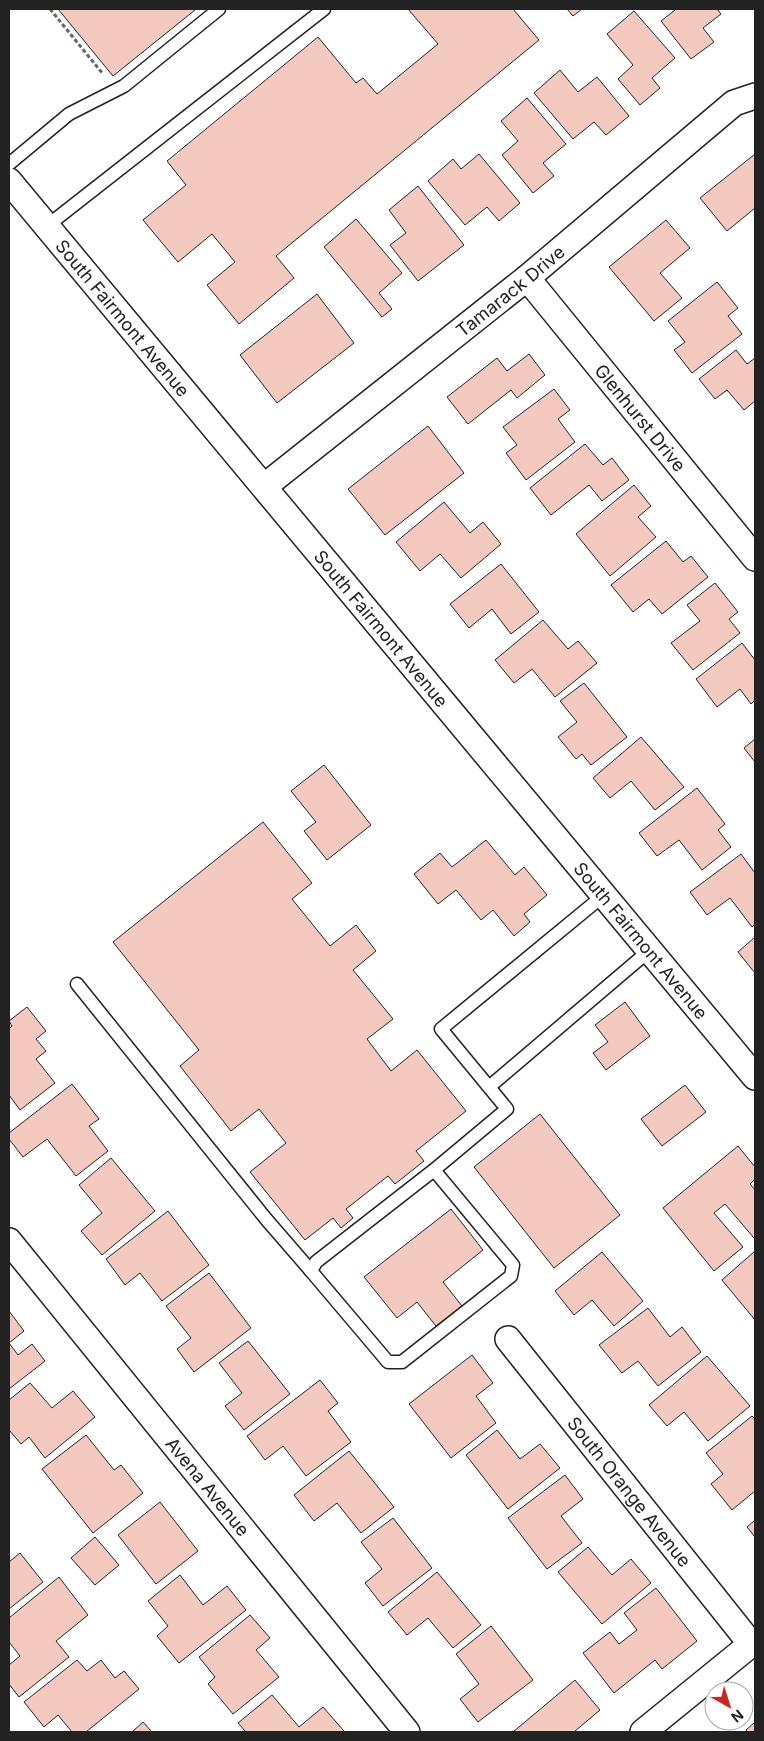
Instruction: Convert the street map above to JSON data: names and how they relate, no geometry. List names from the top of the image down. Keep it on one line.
{"streets":{"street":["Tamarack Drive","South Fairmont Avenue","Glenhurst Drive","Avena Avenue","South Orange Avenue"]},"crossings":[["Tamarack Drive","South Fairmont Avenue"],["Tamarack Drive","Glenhurst Drive"]],"north":"bottom right"}
